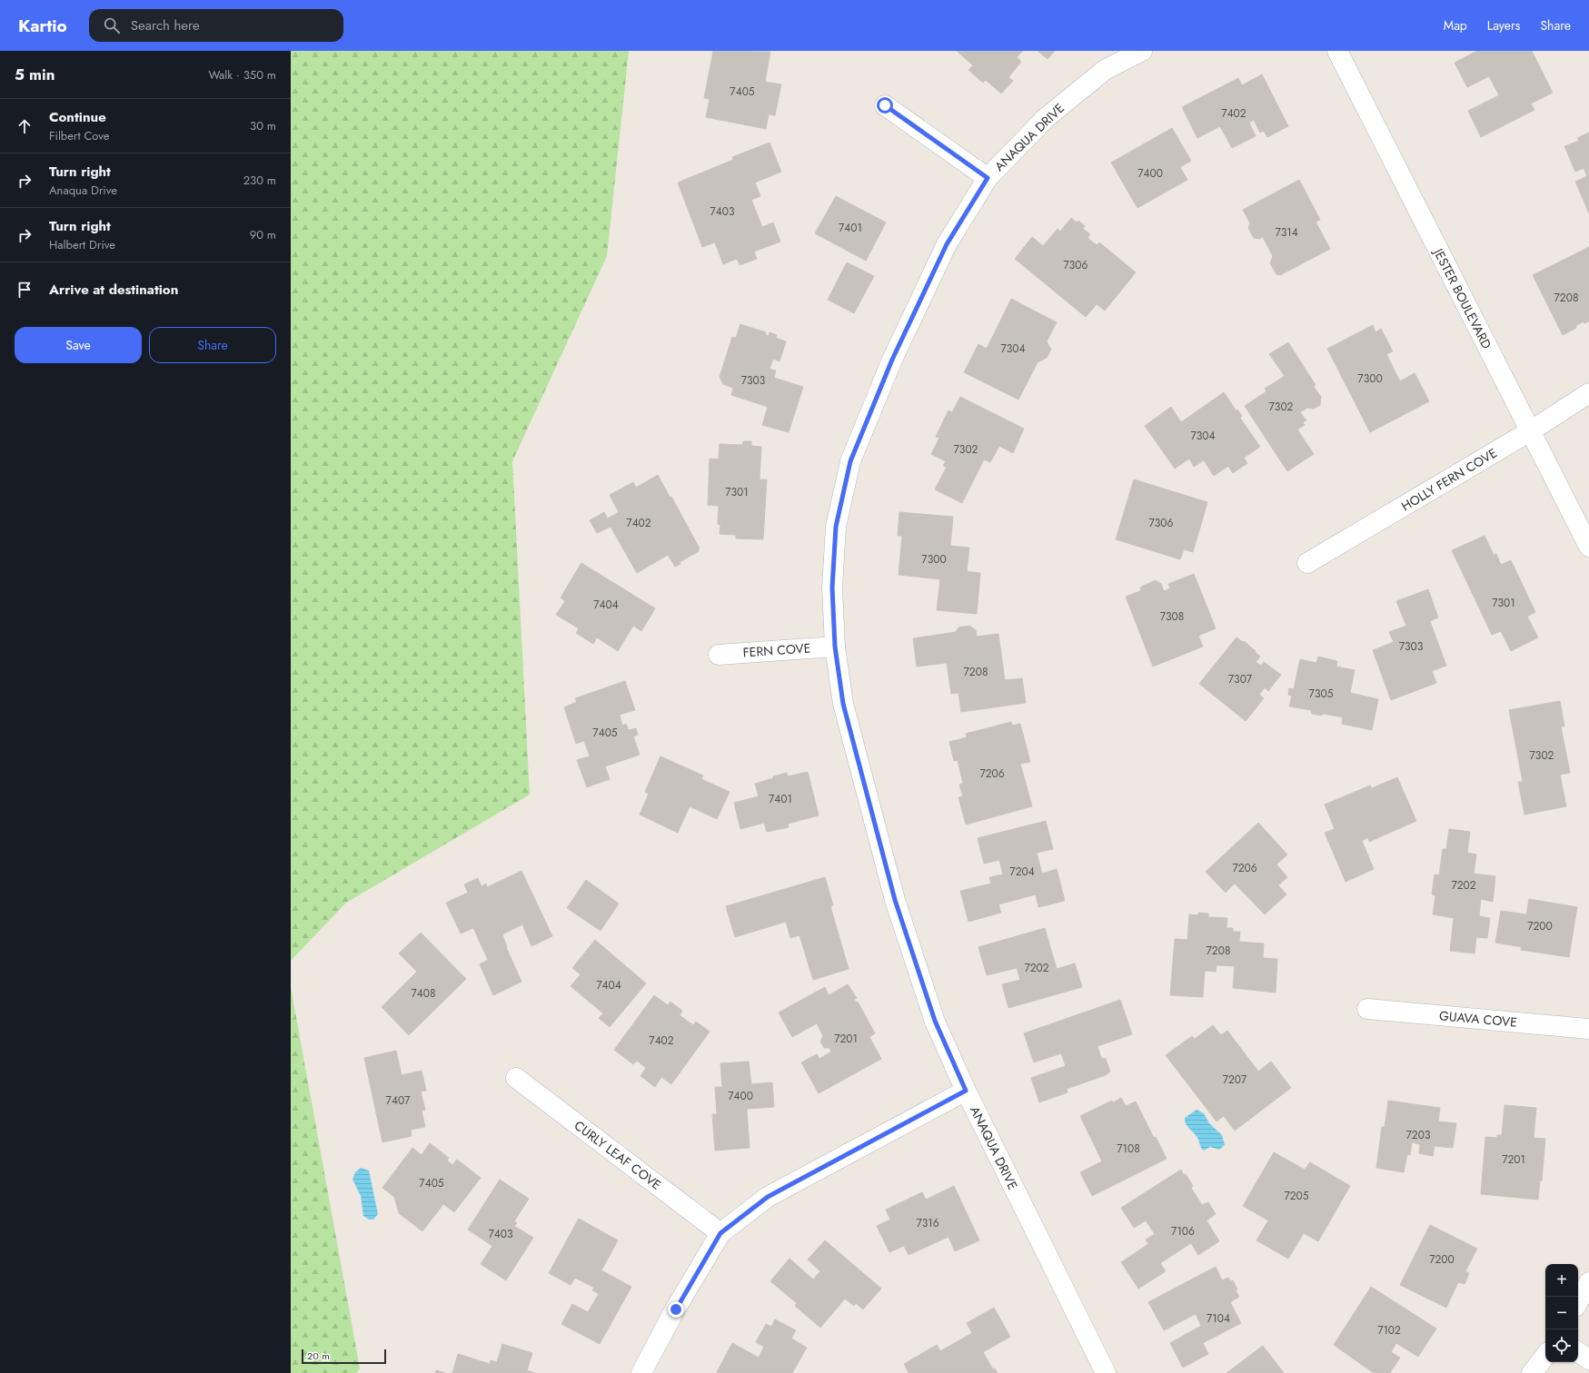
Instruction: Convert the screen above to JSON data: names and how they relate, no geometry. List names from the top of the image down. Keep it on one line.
{"streets":{"street":["ANAQUA DRIVE","JESTER BOULEVARD","HOLLY FERN COVE","FERN COVE","GUAVA COVE","CURLY LEAF COVE"]},"crossings":[["ANAQUA DRIVE","FERN COVE"],["JESTER BOULEVARD","HOLLY FERN COVE"]],"house_numbers":["7405","7402","7400","7403","7401","7314","7306","7208","7304","7300","7303","7302","7304","7302","7301","7402","7306","7300","7301","7404","7308","7303","7208","7307","7305","7405","7302","7206","7401","7206","7204","7202","7200","7208","7202","7404","7408","7201","7402","7207","7400","7407","7203","7108","7201","7405","7205","7316","7106","7403","7200","7104","7102"],"scale_bar":"20 m","page":{"header":"Kartio","search":"Search here","nav":["Map","Layers","Share"],"heading":["5 min","Walk · 350 m"],"list":[["Continue","Filbert Cove","30 m"],["Turn right","Anaqua Drive","230 m"],["Turn right","Halbert Drive","90 m"],"Arrive at destination"],"buttons":["Save","Share"],"map_buttons":["+","−"],"scale":"20 m"}}
